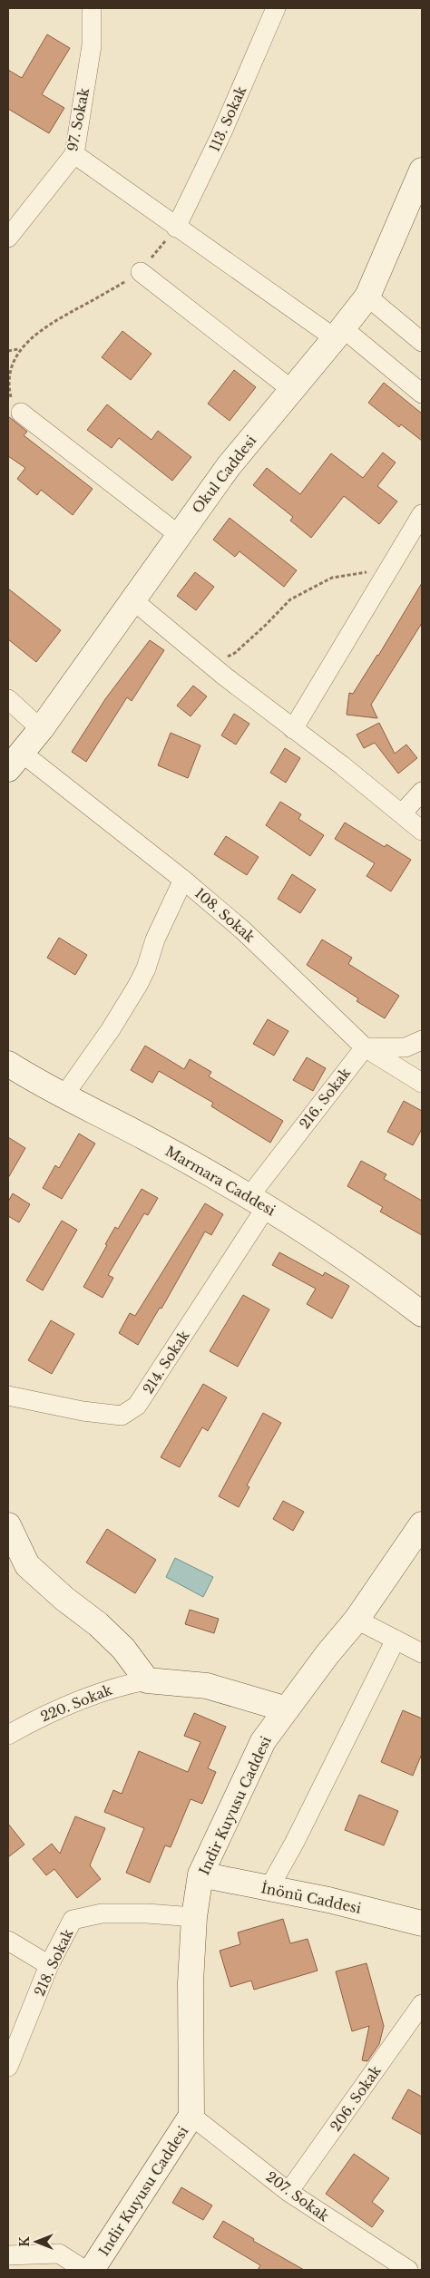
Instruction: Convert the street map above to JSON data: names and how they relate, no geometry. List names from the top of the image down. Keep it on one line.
{"streets":{"street":["113. Sokak","97. Sokak","Okul Caddesi","108. Sokak","216. Sokak","Marmara Caddesi","214. Sokak","220. Sokak","Indir Kuyusu Caddesi","İnönü Caddesi","218. Sokak","206. Sokak","207. Sokak"]},"crossings":[["Okul Caddesi","108. Sokak"],["108. Sokak","216. Sokak"],["216. Sokak","Marmara Caddesi"],["216. Sokak","214. Sokak"],["Marmara Caddesi","214. Sokak"],["Indir Kuyusu Caddesi","İnönü Caddesi"],["Indir Kuyusu Caddesi","218. Sokak"],["Indir Kuyusu Caddesi","207. Sokak"],["206. Sokak","207. Sokak"]],"north":"left"}
